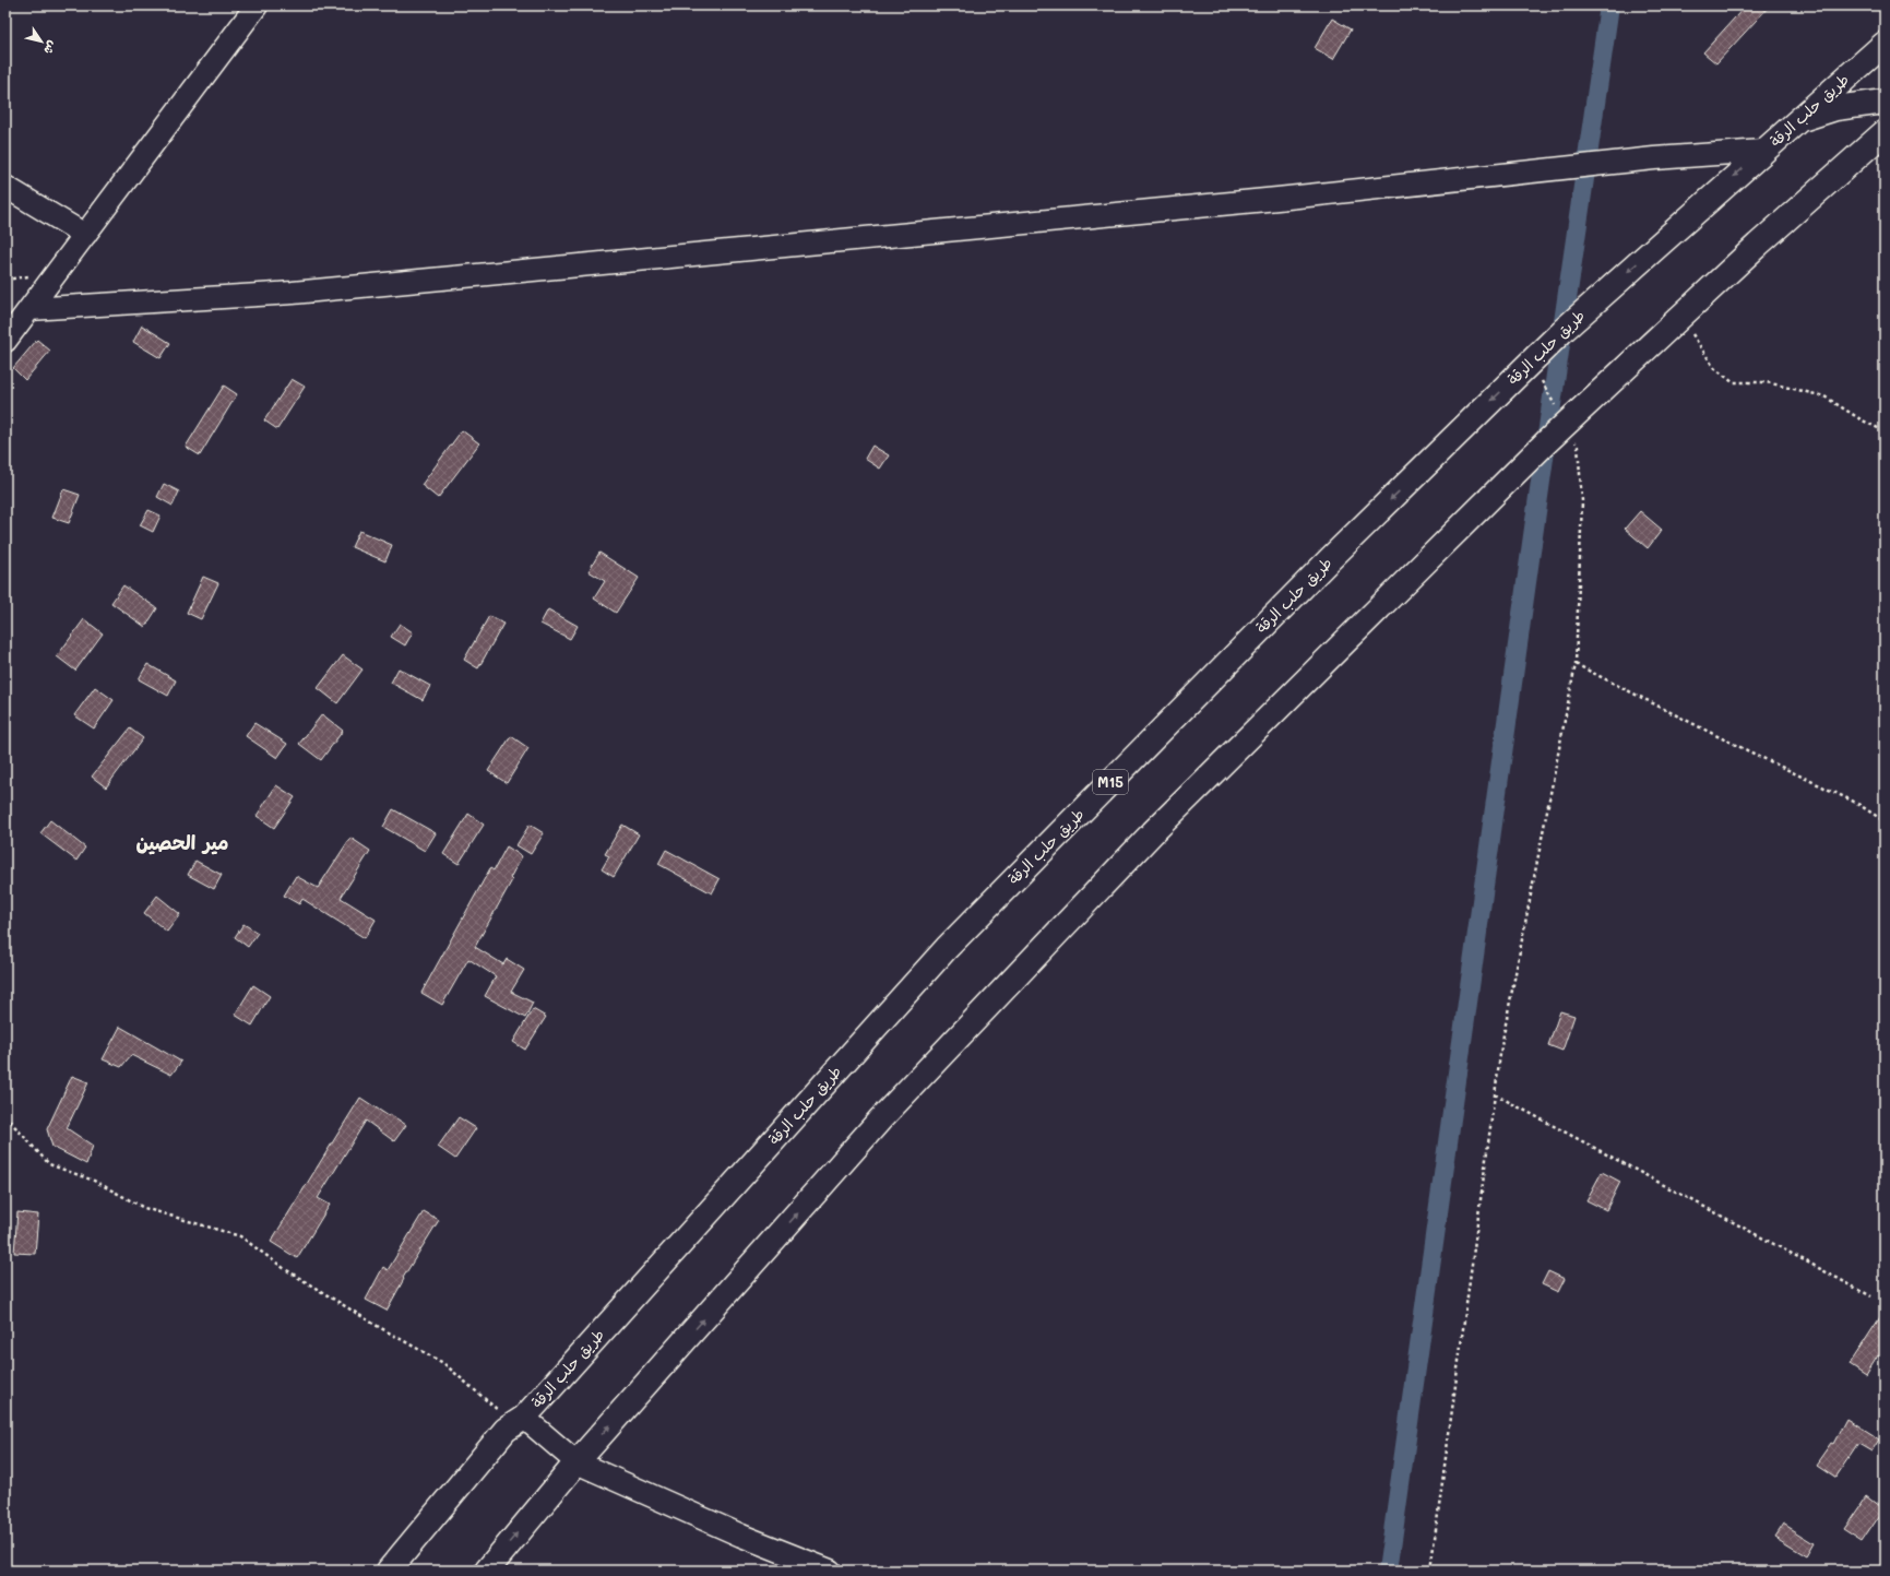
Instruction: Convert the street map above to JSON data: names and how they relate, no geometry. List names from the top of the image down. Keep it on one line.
{"streets":{"highway":["طريق حلب الرقة","M15"]},"districts":["مير الحصين"],"north":"bottom right"}
